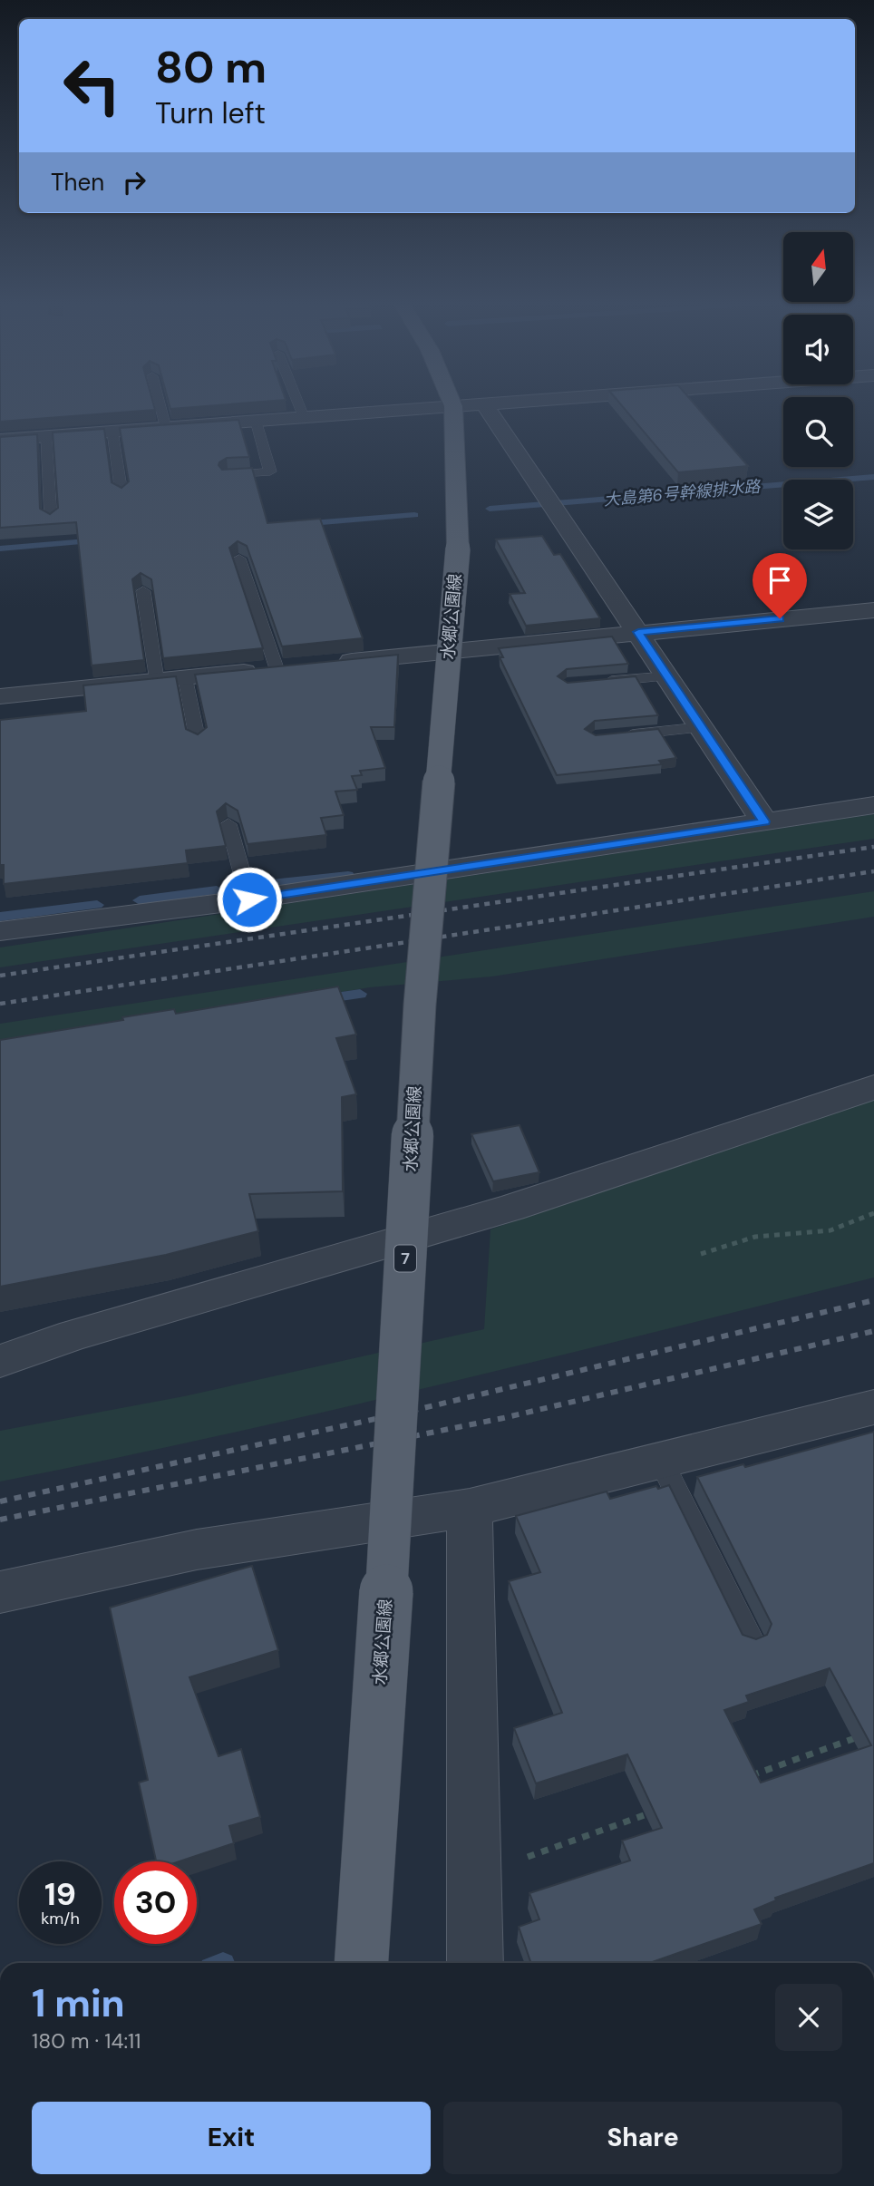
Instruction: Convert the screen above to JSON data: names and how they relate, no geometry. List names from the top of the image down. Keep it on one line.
{"streets":{"main road":["水郷公園線","7"]},"water":["大島第6号幹線排水路"],"north":"top","page":{"turn":["80 m","Turn left"],"then":"Then","speed":"19 km/h","limit":"30","heading":["1 min","180 m · 14:11"],"buttons":["Exit","Share"]}}
